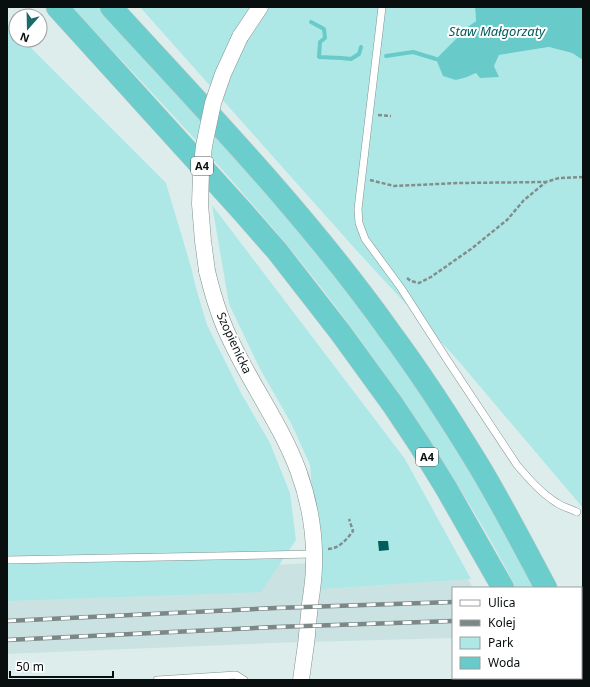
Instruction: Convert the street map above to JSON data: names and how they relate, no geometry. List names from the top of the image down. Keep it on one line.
{"streets":{"highway":["A4"],"street":["Szopienicka"]},"water":["Staw Małgorzaty"],"legend":["Ulica","Kolej","Park","Woda"],"scale_bar":"50 m","north":"bottom"}
